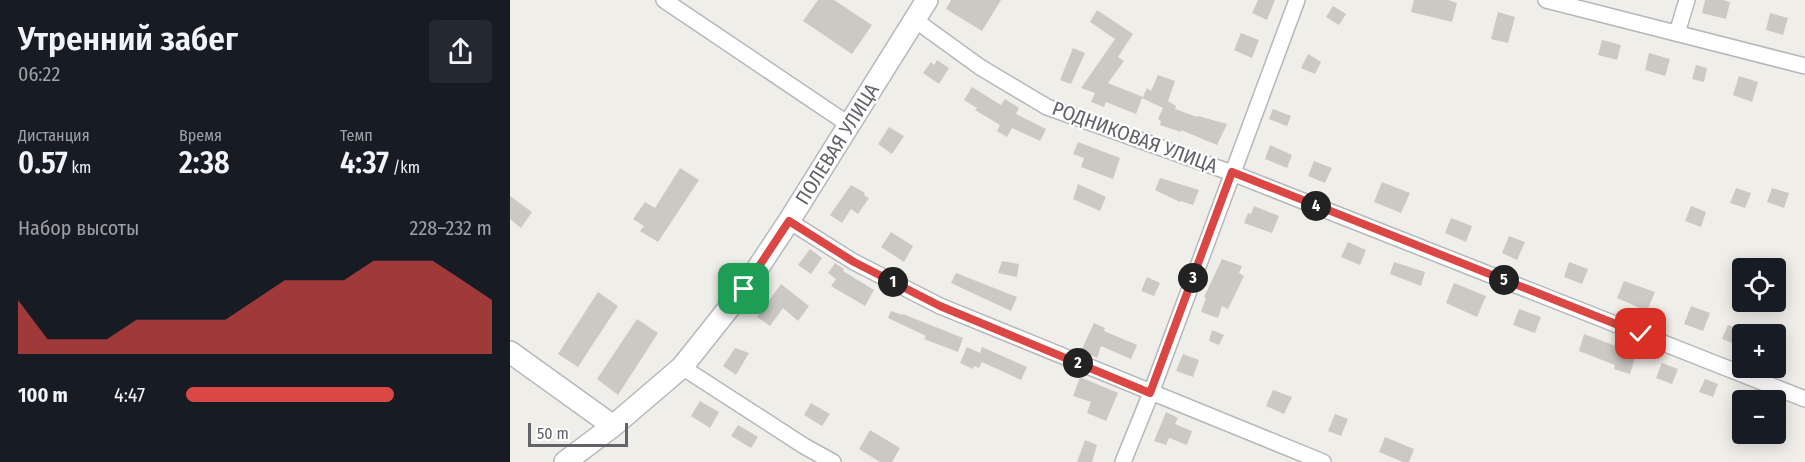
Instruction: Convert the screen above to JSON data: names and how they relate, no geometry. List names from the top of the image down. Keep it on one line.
{"streets":{"street":["РОДНИКОВАЯ УЛИЦА","ПОЛЕВАЯ УЛИЦА"]},"crossings":[["РОДНИКОВАЯ УЛИЦА","ПОЛЕВАЯ УЛИЦА"]],"scale_bar":"50 m","page":{"heading":["Утренний забег","06:22"],"stats":[["Дистанция","0.57 km"],["Время","2:38"],["Темп","4:37 /km"]],"pins":["4","3","5","1","2"],"chart":["Набор высоты","228–232 m"],"map_buttons":["+","−"],"list":[{"name":"100 m","note":"4:47"}],"scale":"50 m"}}
